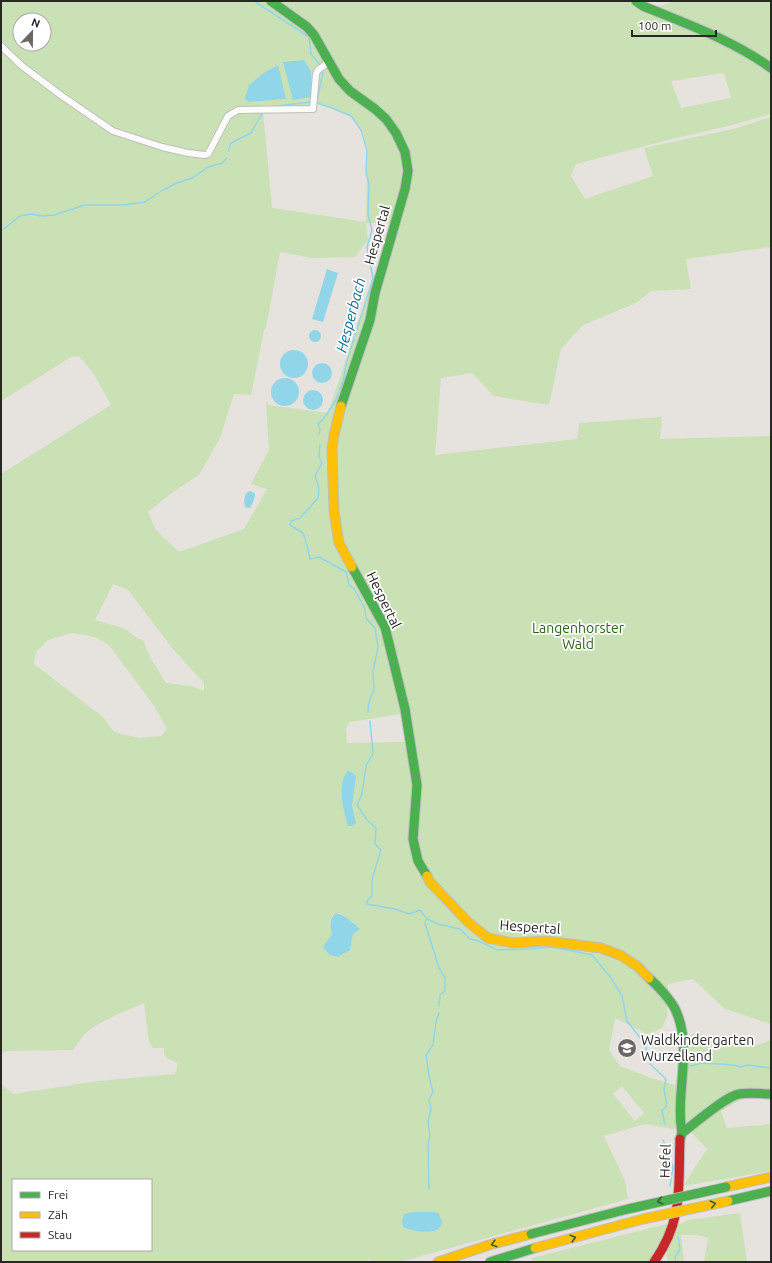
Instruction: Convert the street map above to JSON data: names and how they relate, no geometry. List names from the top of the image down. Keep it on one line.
{"streets":{"main road":["Hespertal","Hefel"]},"crossings":[["Hespertal","Hefel"]],"water":["Hesperbach"],"parks":["Langenhorster Wald"],"places":{"school or university":["Waldkindergarten Wurzelland"]},"legend":["Frei","Zäh","Stau"],"scale_bar":"100 m","north":"top"}
